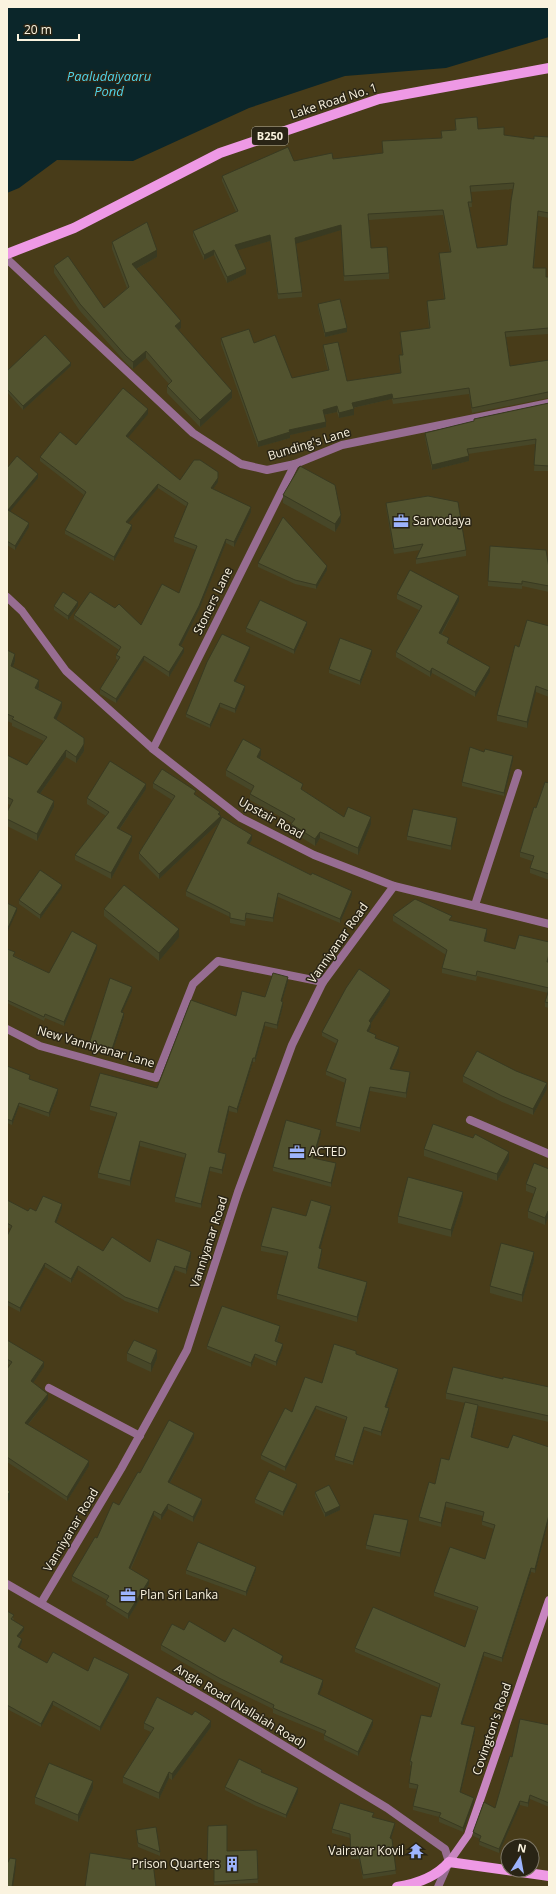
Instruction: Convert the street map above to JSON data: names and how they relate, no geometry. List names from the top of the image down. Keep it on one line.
{"streets":{"main road":["Lake Road No. 1","B250","Covington's Road"],"street":["Bunding's Lane","Stoners Lane","Upstair Road","Vanniyanar Road","New Vanniyanar Lane","Angle Road (Nallaiah Road)"]},"crossings":[["Bunding's Lane","Stoners Lane"],["Stoners Lane","Upstair Road"],["Upstair Road","Vanniyanar Road"],["Vanniyanar Road","New Vanniyanar Lane"],["Vanniyanar Road","Angle Road (Nallaiah Road)"],["Angle Road (Nallaiah Road)","Covington's Road"]],"water":["Paaludaiyaaru Pond"],"places":{"office":["Sarvodaya","ACTED","Plan Sri Lanka"],"temple":["Vairavar Kovil"],"building":["Prison Quarters"]},"scale_bar":"20 m","north":"top"}
